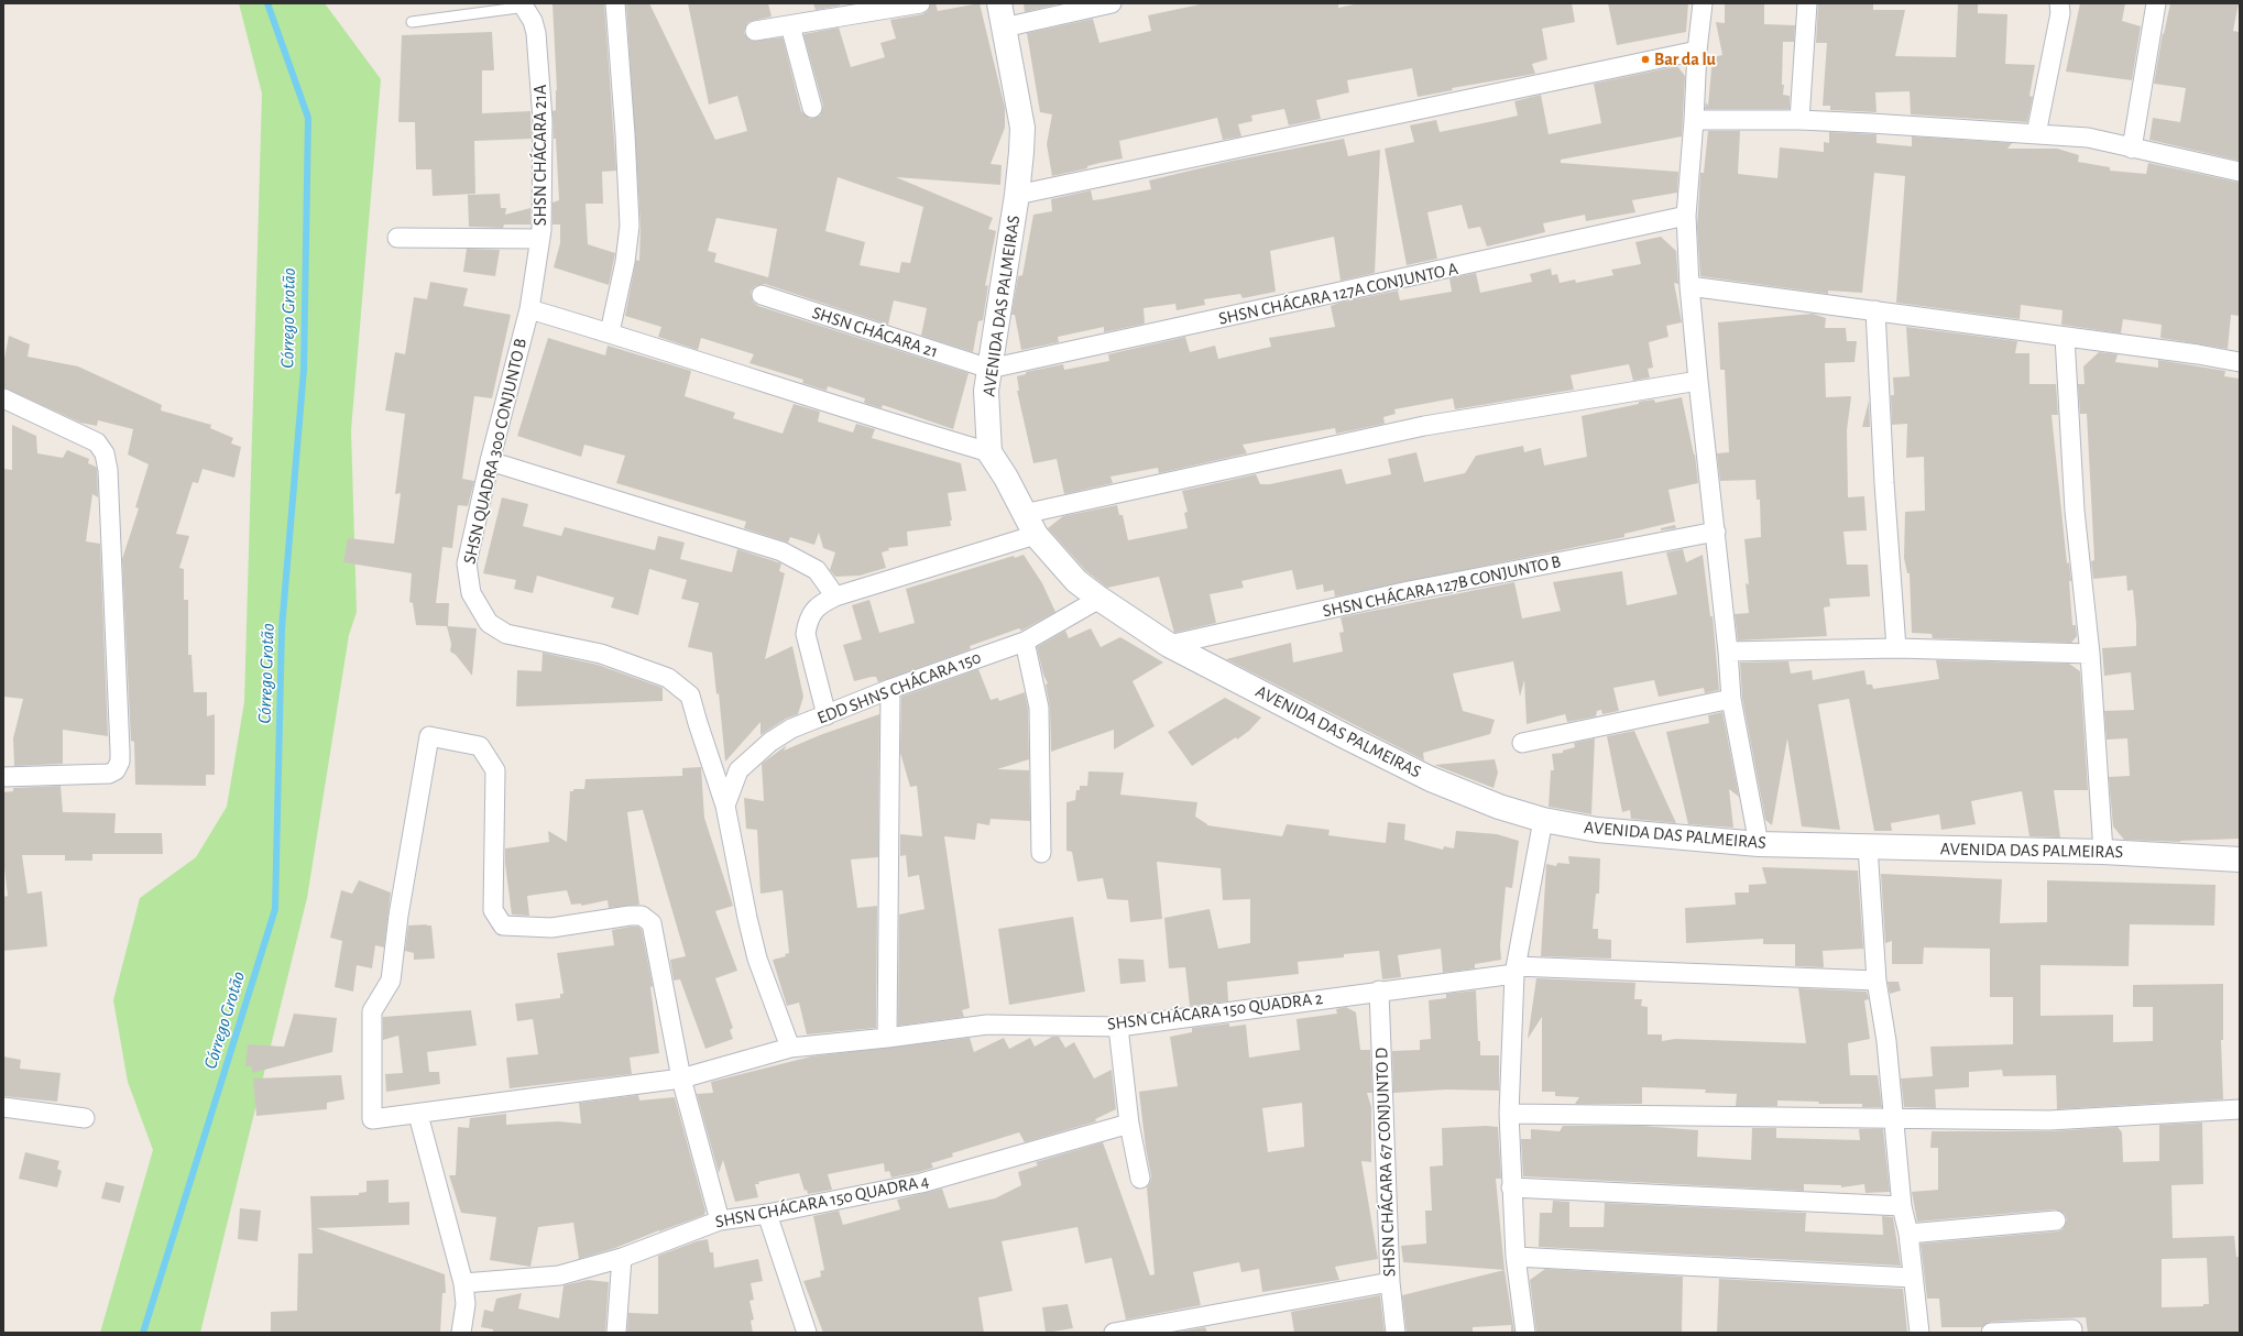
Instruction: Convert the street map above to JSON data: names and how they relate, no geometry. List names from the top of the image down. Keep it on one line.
{"streets":{"street":["SHSN CHÁCARA 21A","SHSN CHÁCARA 127A CONJUNTO A","AVENIDA DAS PALMEIRAS","SHSN CHÁCARA 21","SHSN QUADRA 300 CONJUNTO B","SHSN CHÁCARA 127B CONJUNTO B","EDD SHNS CHÁCARA 150","SHSN CHÁCARA 150 QUADRA 2","SHSN CHÁCARA 67 CONJUNTO D","SHSN CHÁCARA 150 QUADRA 4"]},"crossings":[["SHSN CHÁCARA 21A","SHSN QUADRA 300 CONJUNTO B"],["SHSN CHÁCARA 127A CONJUNTO A","AVENIDA DAS PALMEIRAS"],["SHSN CHÁCARA 127A CONJUNTO A","SHSN CHÁCARA 21"],["AVENIDA DAS PALMEIRAS","SHSN CHÁCARA 21"],["AVENIDA DAS PALMEIRAS","SHSN CHÁCARA 127B CONJUNTO B"],["AVENIDA DAS PALMEIRAS","EDD SHNS CHÁCARA 150"],["SHSN QUADRA 300 CONJUNTO B","EDD SHNS CHÁCARA 150"],["SHSN CHÁCARA 150 QUADRA 2","SHSN CHÁCARA 67 CONJUNTO D"]],"water":["Córrego Grotão"],"places":["Bar da lu"]}
